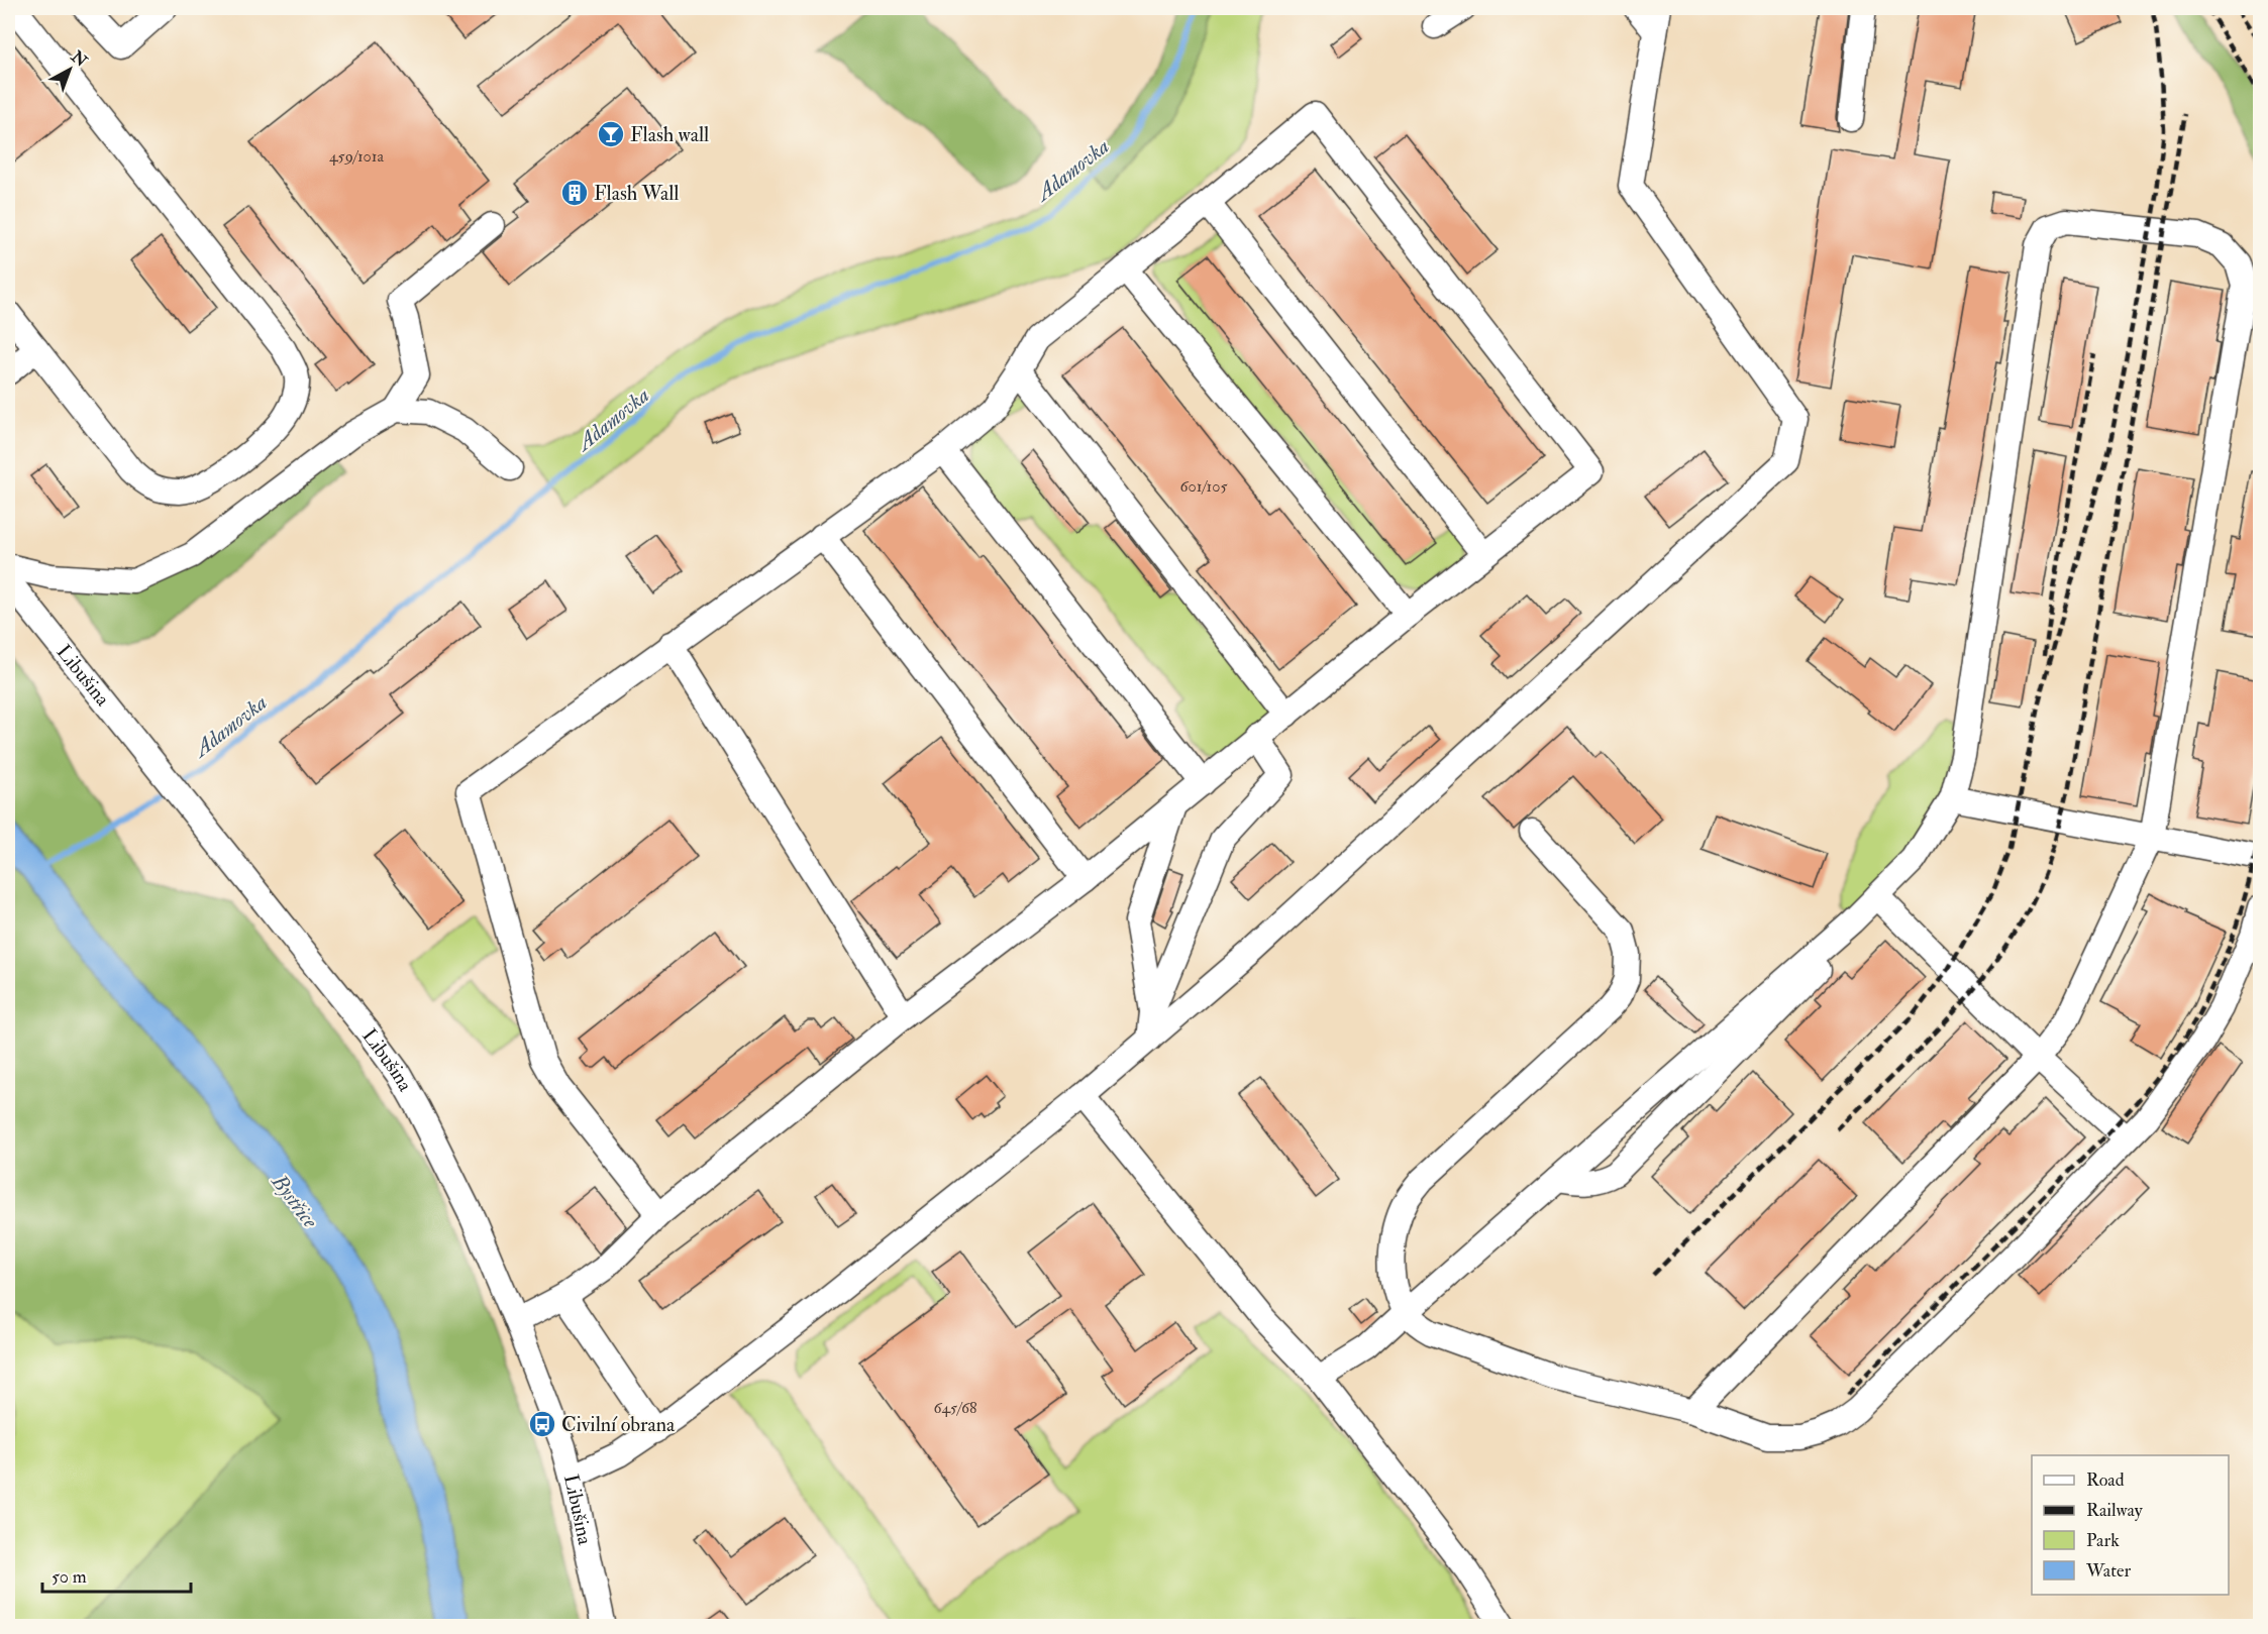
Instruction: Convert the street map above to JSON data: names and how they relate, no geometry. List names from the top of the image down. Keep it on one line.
{"streets":{"street":["Libušina"]},"water":["Adamovka","Bystřice"],"places":{"bar":["Flash wall"],"building":["Flash Wall"],"bus stop":["Civilní obrana"]},"house_numbers":["459/101a","601/105","645/68"],"legend":["Road","Railway","Park","Water"],"scale_bar":"50 m","north":"top right"}
